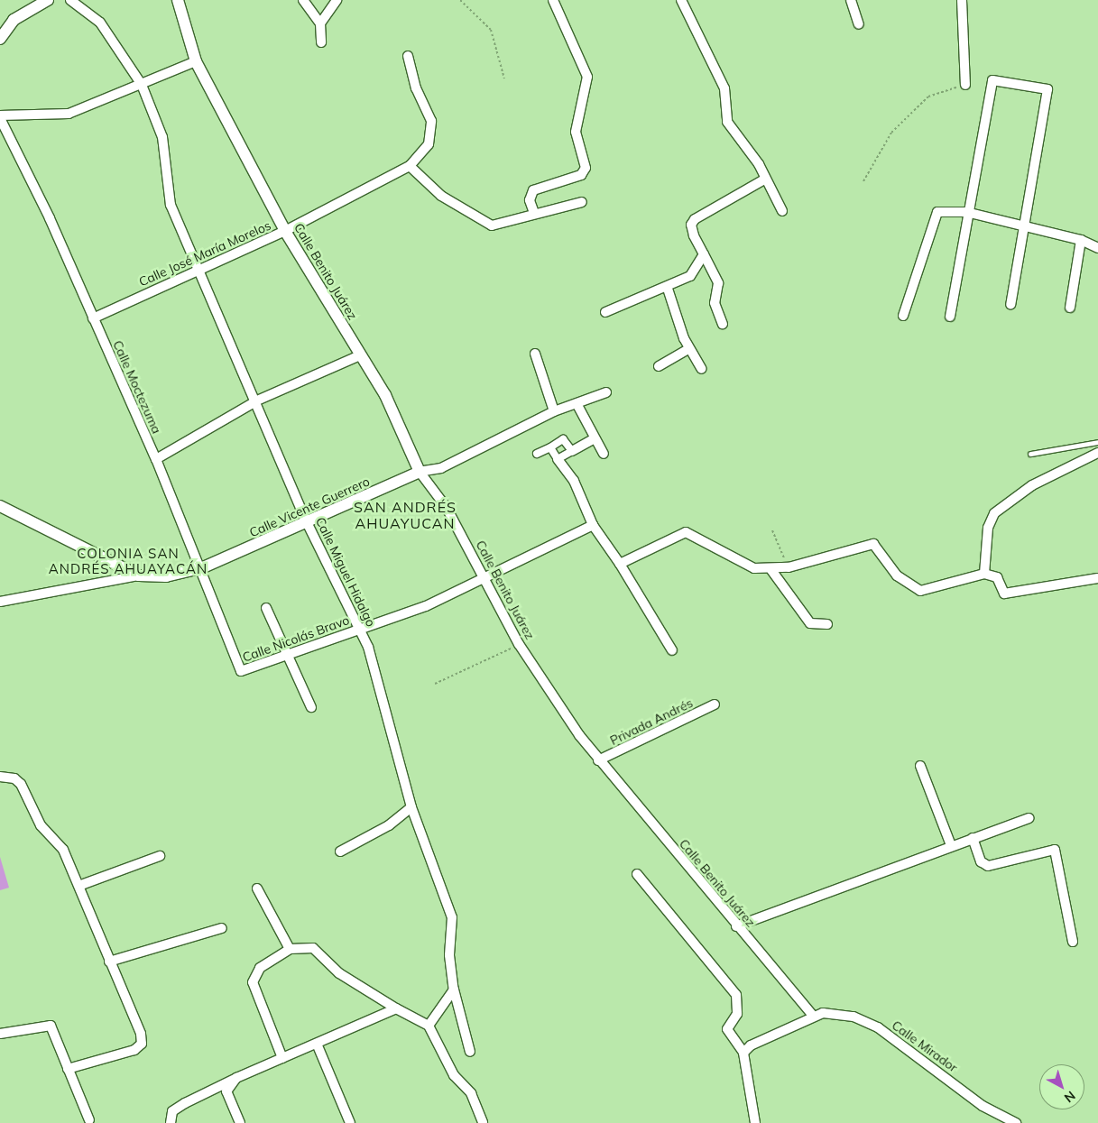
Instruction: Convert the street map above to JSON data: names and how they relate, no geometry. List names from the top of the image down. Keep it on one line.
{"streets":{"street":["Calle José María Morelos","Calle Benito Juárez","Calle Moctezuma","Calle Vicente Guerrero","Calle Miguel Hidalgo","Calle Nicolás Bravo","Privada Andrés","Calle Mirador"]},"crossings":[["Calle José María Morelos","Calle Benito Juárez"],["Calle José María Morelos","Calle Moctezuma"],["Calle José María Morelos","Calle Miguel Hidalgo"],["Calle Benito Juárez","Calle Vicente Guerrero"],["Calle Benito Juárez","Calle Nicolás Bravo"],["Calle Benito Juárez","Privada Andrés"],["Calle Benito Juárez","Calle Mirador"],["Calle Moctezuma","Calle Vicente Guerrero"],["Calle Moctezuma","Calle Nicolás Bravo"],["Calle Vicente Guerrero","Calle Miguel Hidalgo"],["Calle Miguel Hidalgo","Calle Nicolás Bravo"]],"districts":["SAN ANDRÉS AHUAYUCAN","COLONIA SAN ANDRÉS AHUAYACÁN"],"north":"bottom right"}
